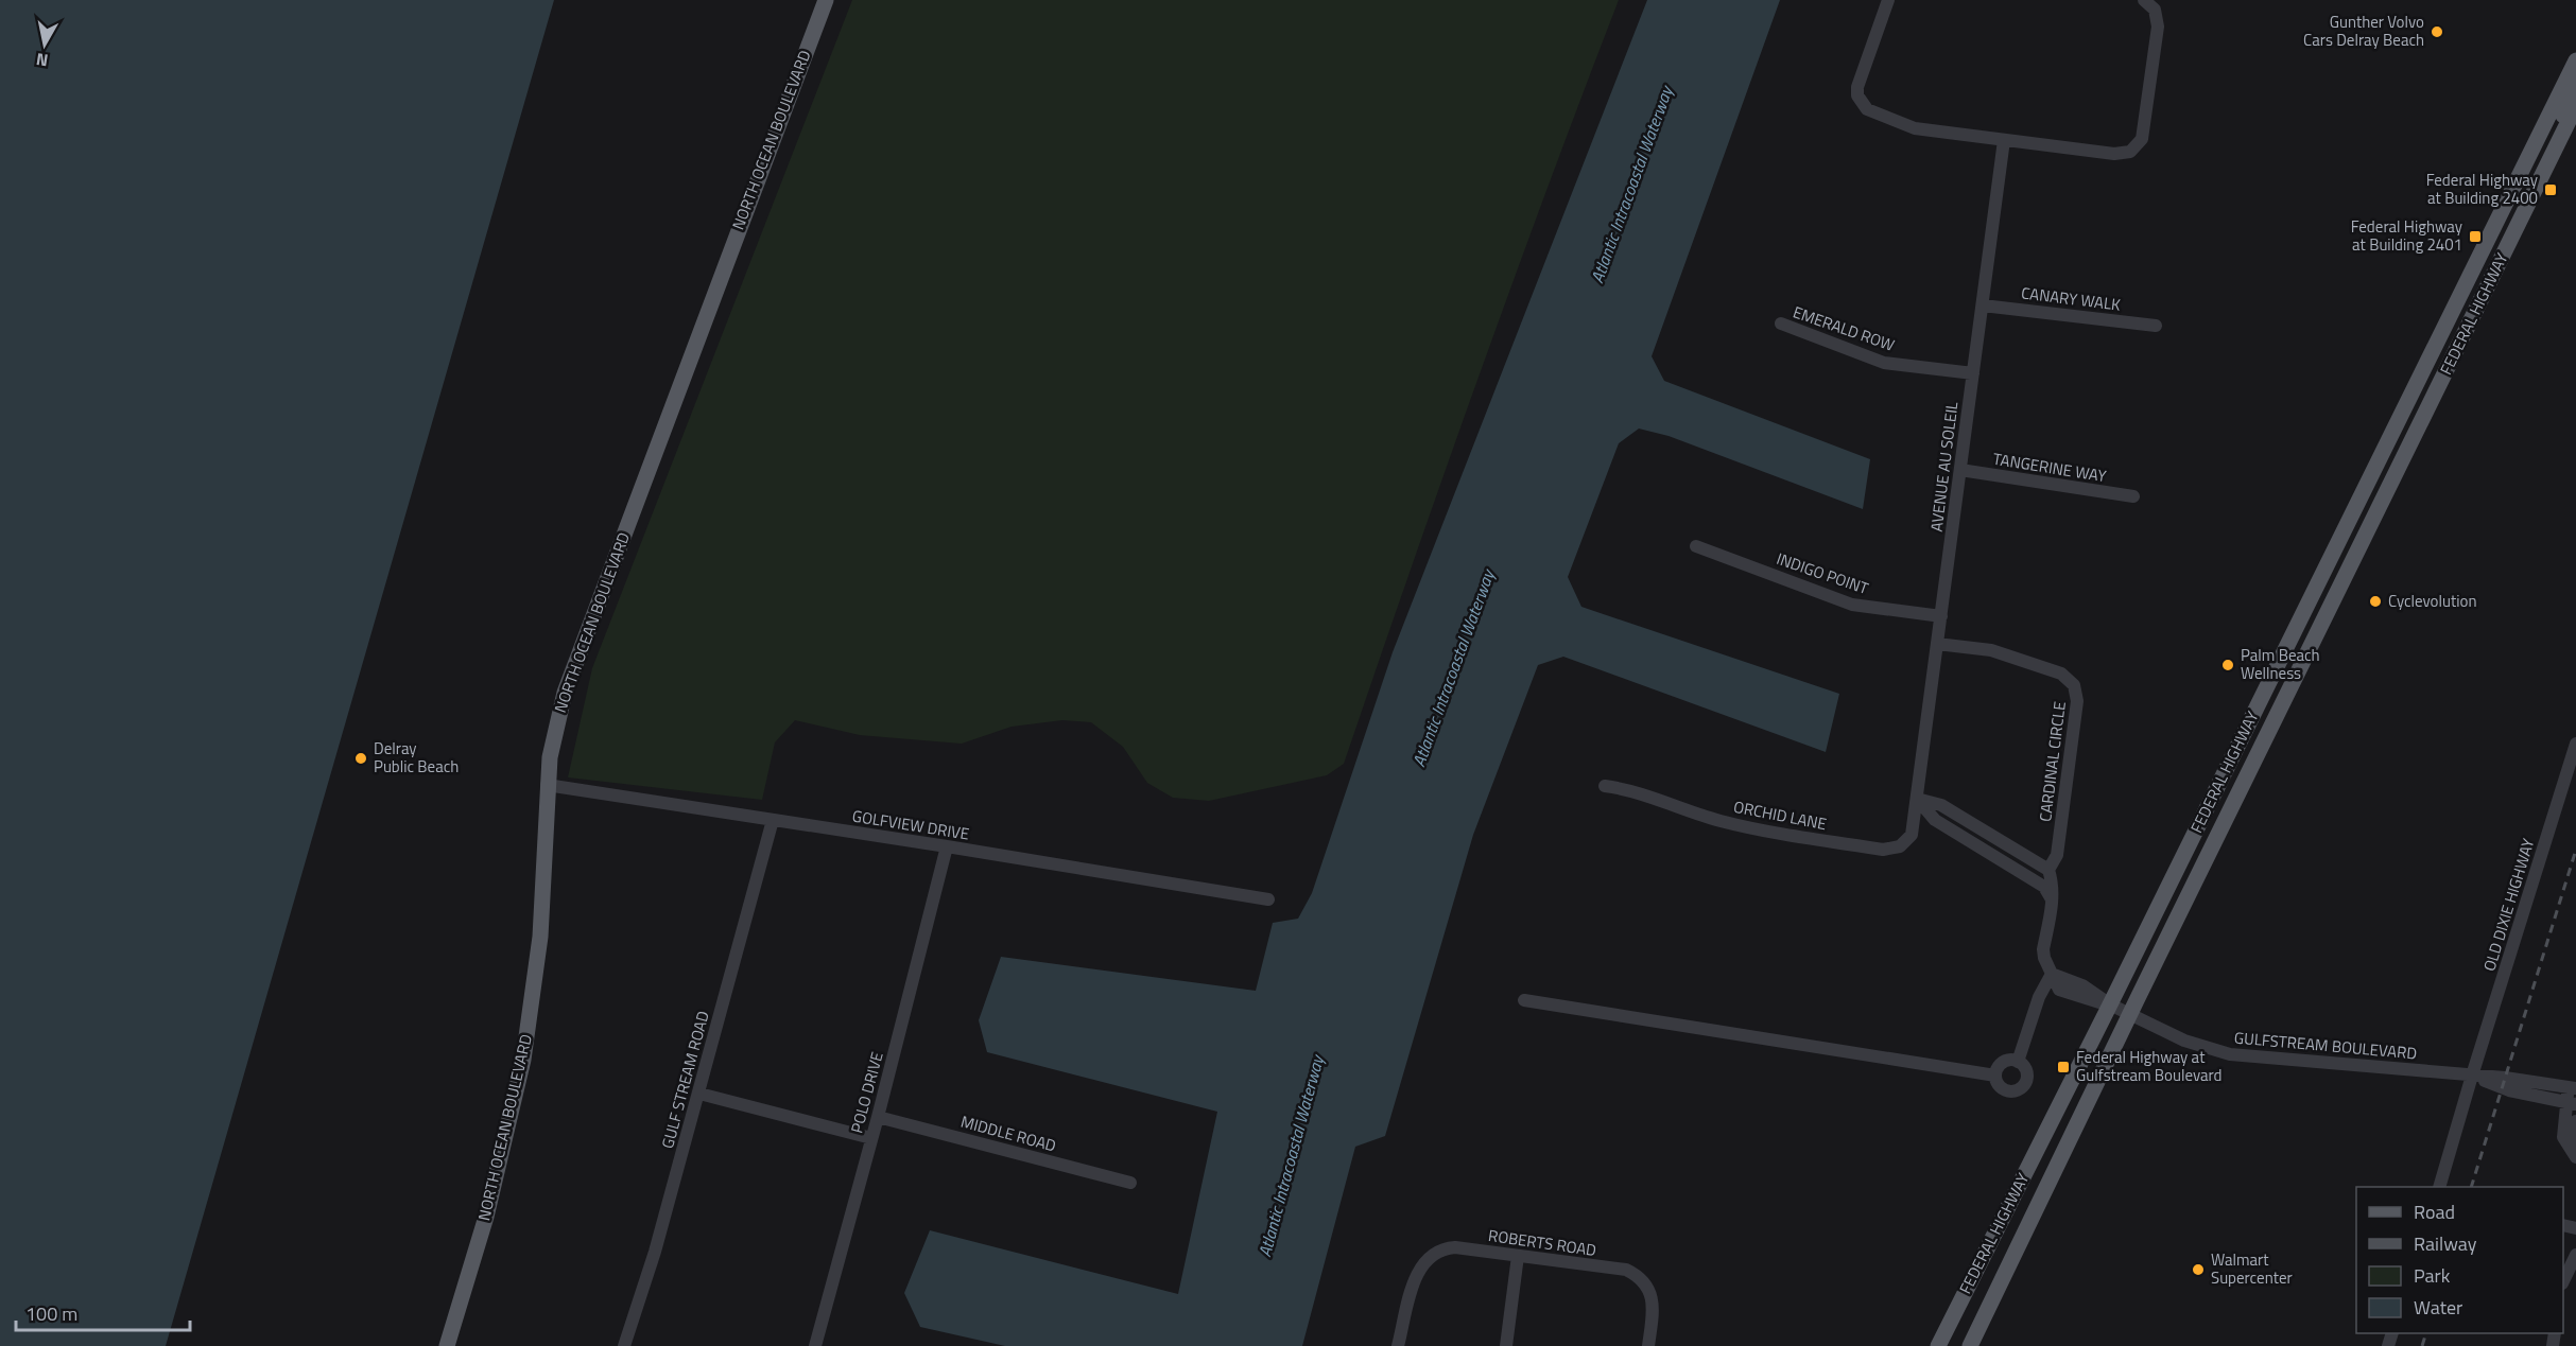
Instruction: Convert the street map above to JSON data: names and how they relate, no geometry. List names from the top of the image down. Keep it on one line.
{"streets":{"main road":["NORTH OCEAN BOULEVARD","FEDERAL HIGHWAY"],"street":["CANARY WALK","EMERALD ROW","AVENUE AU SOLEIL","TANGERINE WAY","INDIGO POINT","CARDINAL CIRCLE","ORCHID LANE","GOLFVIEW DRIVE","OLD DIXIE HIGHWAY","GULFSTREAM BOULEVARD","GULF STREAM ROAD","POLO DRIVE","MIDDLE ROAD","ROBERTS ROAD"]},"crossings":[["NORTH OCEAN BOULEVARD","GOLFVIEW DRIVE"],["CANARY WALK","AVENUE AU SOLEIL"],["FEDERAL HIGHWAY","GULFSTREAM BOULEVARD"],["EMERALD ROW","AVENUE AU SOLEIL"],["AVENUE AU SOLEIL","TANGERINE WAY"],["AVENUE AU SOLEIL","INDIGO POINT"],["AVENUE AU SOLEIL","CARDINAL CIRCLE"],["AVENUE AU SOLEIL","ORCHID LANE"],["GOLFVIEW DRIVE","GULF STREAM ROAD"],["GOLFVIEW DRIVE","POLO DRIVE"],["OLD DIXIE HIGHWAY","GULFSTREAM BOULEVARD"],["POLO DRIVE","MIDDLE ROAD"]],"water":["Atlantic Intracoastal Waterway"],"places":{"other":["Gunther Volvo Cars Delray Beach","Cyclevolution","Palm Beach Wellness","Delray Public Beach","Walmart Supercenter"],"transit":["Federal Highway at Building 2400","Federal Highway at Building 2401","Federal Highway at Gulfstream Boulevard"]},"legend":["Road","Railway","Park","Water"],"scale_bar":"100 m","north":"bottom"}
